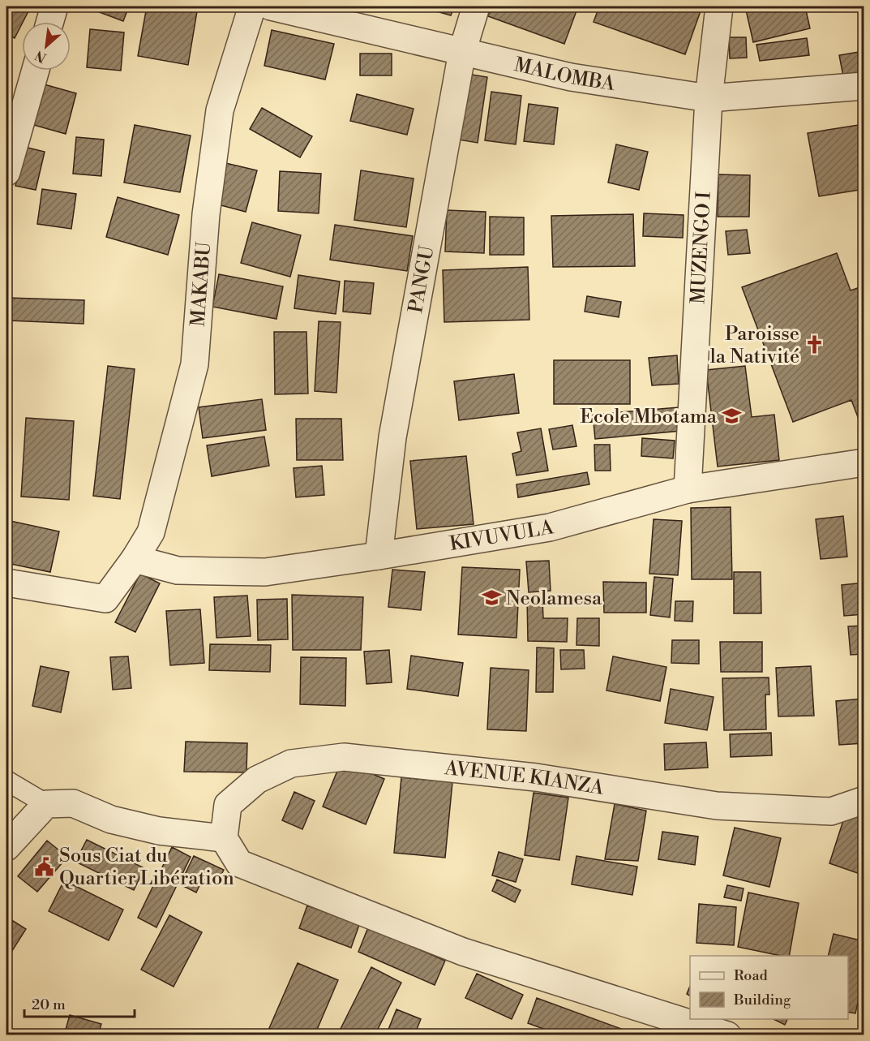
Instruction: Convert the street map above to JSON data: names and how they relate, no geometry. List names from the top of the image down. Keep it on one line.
{"streets":{"street":["MALOMBA","MUZENGO I","PANGU","MAKABU","KIVUVULA","AVENUE KIANZA"]},"crossings":[["MALOMBA","MUZENGO I"],["MALOMBA","PANGU"],["MUZENGO I","KIVUVULA"],["PANGU","KIVUVULA"],["MAKABU","KIVUVULA"]],"places":{"church":["Paroisse la Nativité"],"school or university":["Ecole Mbotama","Neolamesa"],"public building":["Sous Ciat du Quartier Libération"]},"legend":["Road","Building"],"scale_bar":"20 m","north":"bottom left"}
